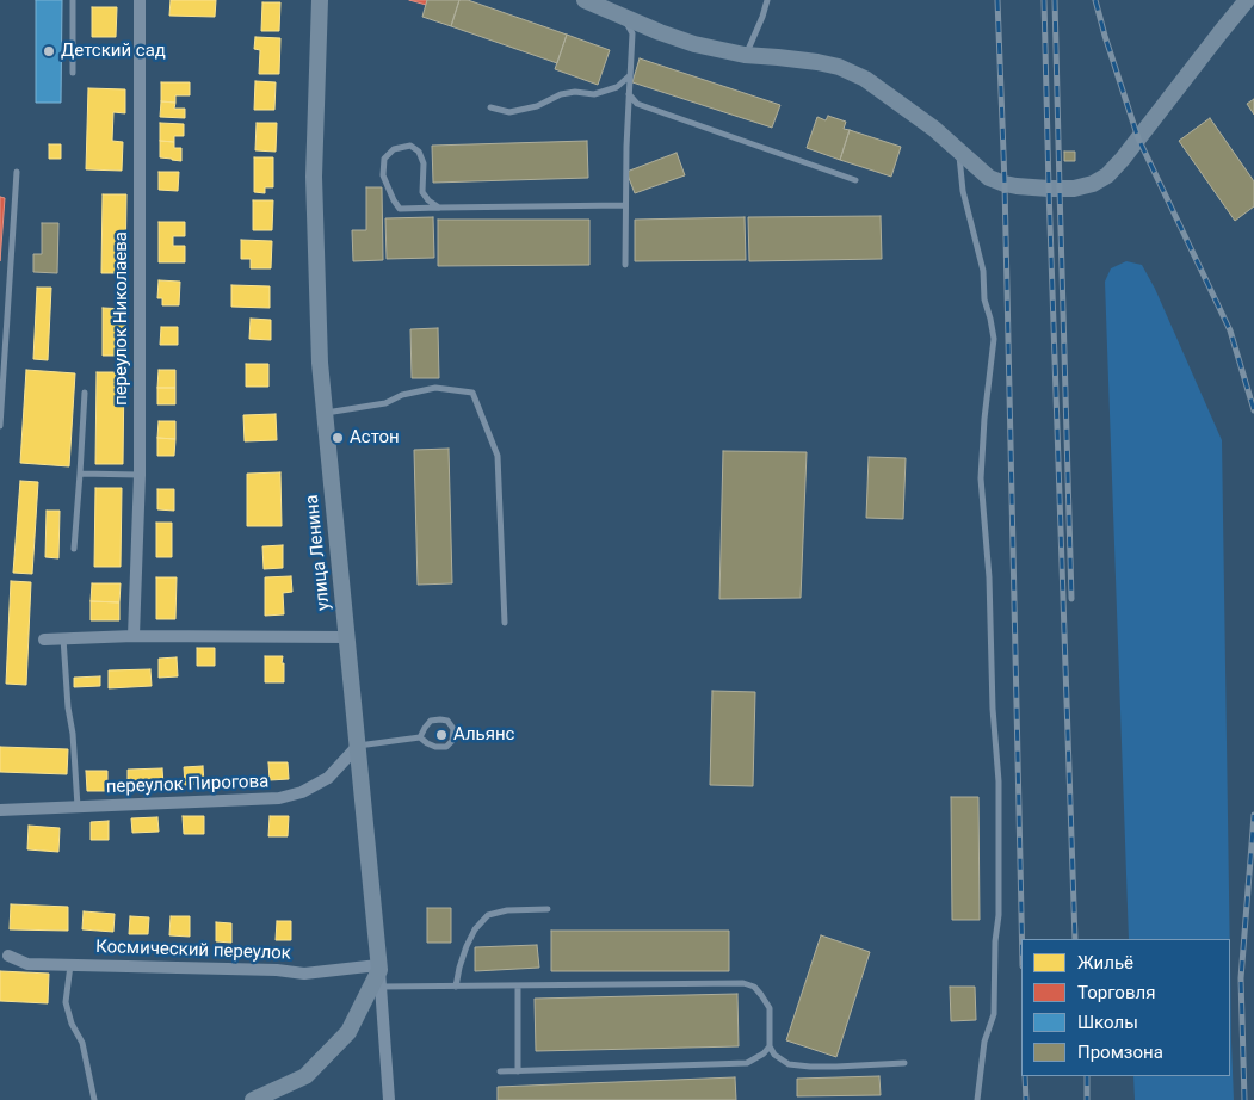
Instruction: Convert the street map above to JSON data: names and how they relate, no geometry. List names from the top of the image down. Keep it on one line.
{"streets":{"main road":["улица Ленина"],"street":["переулок Николаева","переулок Пирогова","Космический переулок"]},"crossings":[["улица Ленина","переулок Пирогова"],["улица Ленина","Космический переулок"]],"places":["Детский сад","Астон","Альянс"],"legend":["Жильё","Торговля","Школы","Промзона"]}
